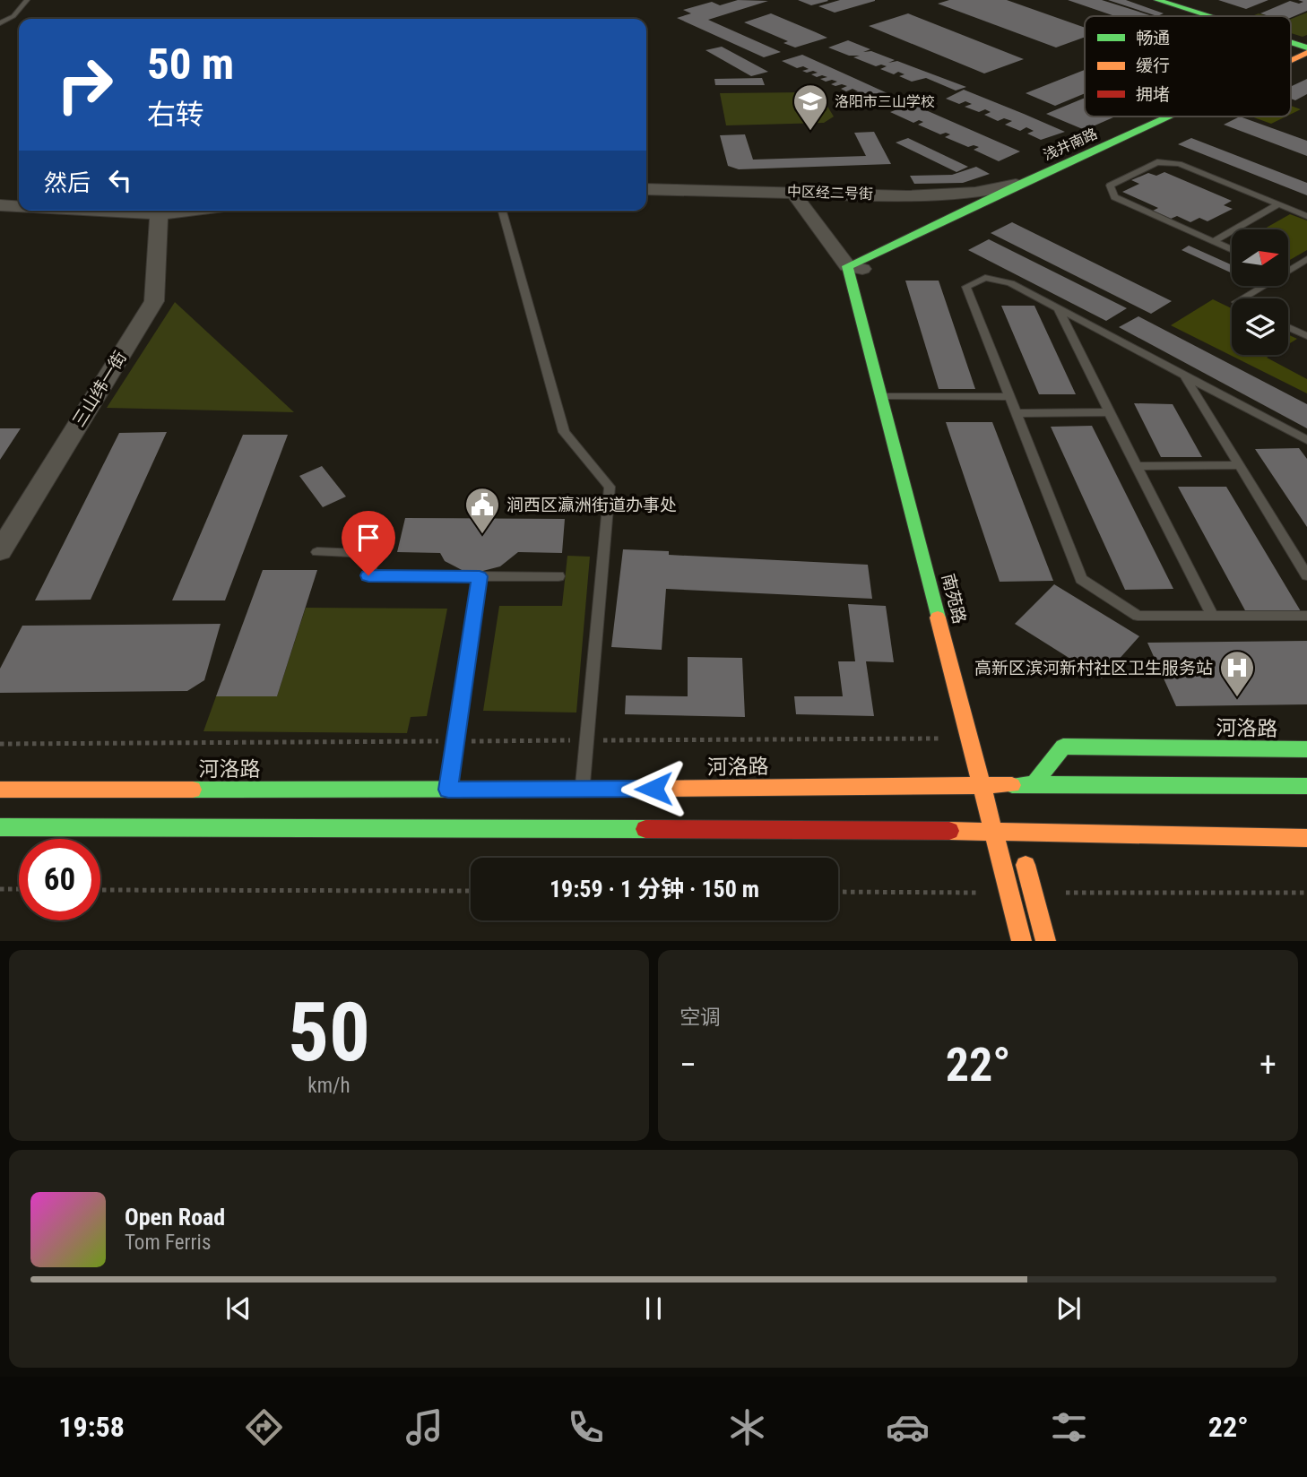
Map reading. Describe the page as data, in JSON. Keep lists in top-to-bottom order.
{
  "streets": {
    "street": [
      "浅井南路",
      "中区经二号街",
      "三山纬一街",
      "南苑路",
      "河洛路"
    ]
  },
  "crossings": [
    ["浅井南路", "中区经二号街"],
    ["浅井南路", "南苑路"],
    ["南苑路", "河洛路"]
  ],
  "places": {
    "school or university": ["洛阳市三山学校"],
    "public building": ["涧西区瀛洲街道办事处"],
    "hospital": ["高新区滨河新村社区卫生服务站"]
  },
  "legend": ["畅通", "缓行", "拥堵"],
  "north": "right",
  "page": {
    "turn": ["50 m", "右转"],
    "then": "然后",
    "limit": "60",
    "trip": "19:59 · 1 分钟 · 150 m",
    "tile": [
      ["50", "km/h"],
      "空调"
    ],
    "heat": ["−", "22°", "+"],
    "song": ["Open Road", "Tom Ferris"],
    "tabs": ["19:58", "22°"]
  }
}
